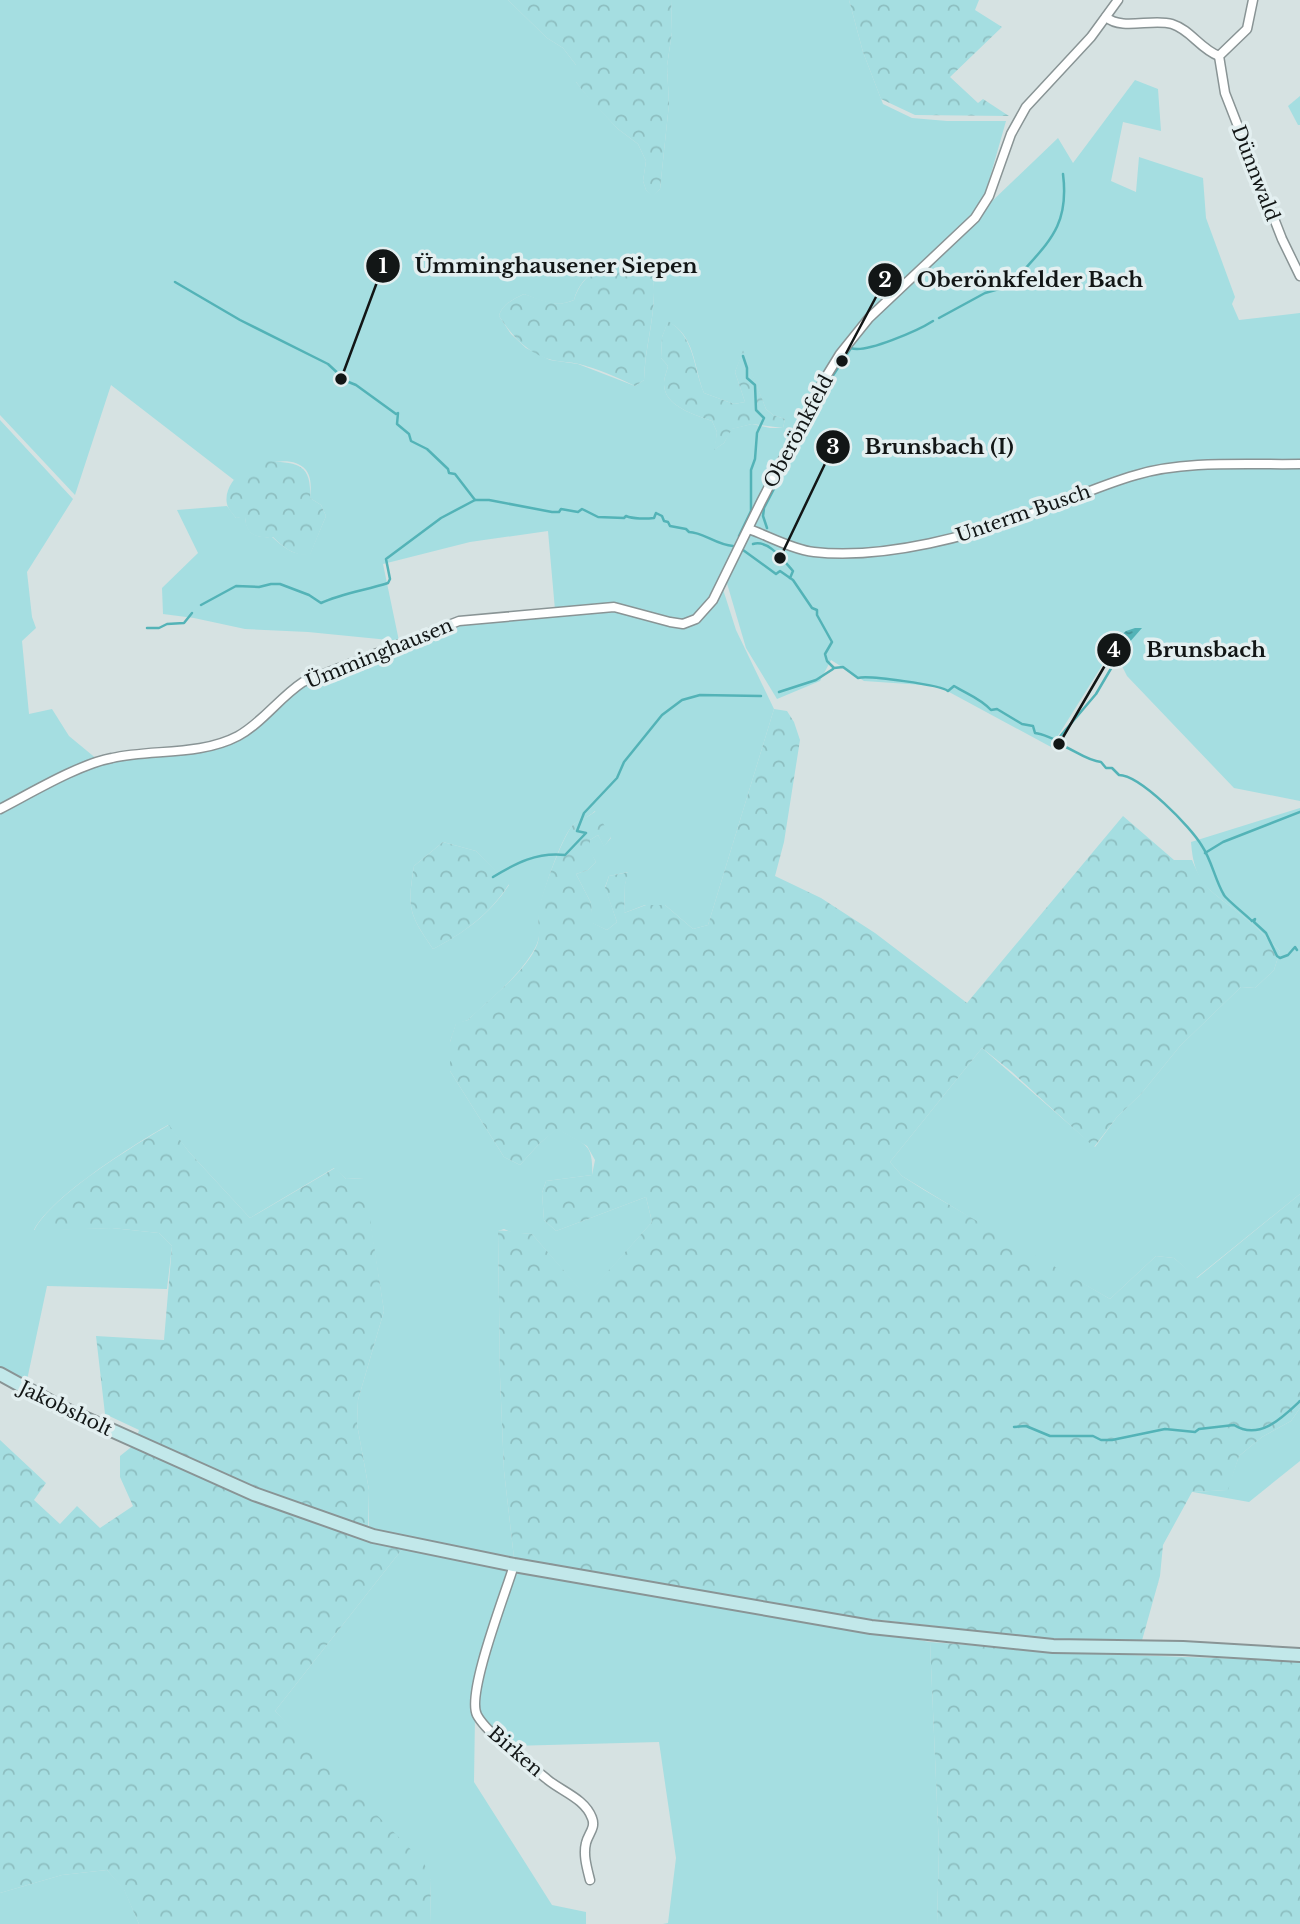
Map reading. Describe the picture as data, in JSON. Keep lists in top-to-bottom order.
{
  "streets": {
    "main road": ["Jakobsholt"],
    "street": [
      "Dünnwald",
      "Oberönkfeld",
      "Unterm Busch",
      "Ümminghausen",
      "Birken"
    ]
  },
  "crossings": [
    ["Oberönkfeld", "Unterm Busch"],
    ["Oberönkfeld", "Ümminghausen"],
    ["Jakobsholt", "Birken"]
  ],
  "places": [
    "Oberönkfelder Bach",
    "Ümminghausener Siepen",
    "Brunsbach (I)",
    "Brunsbach"
  ]
}
